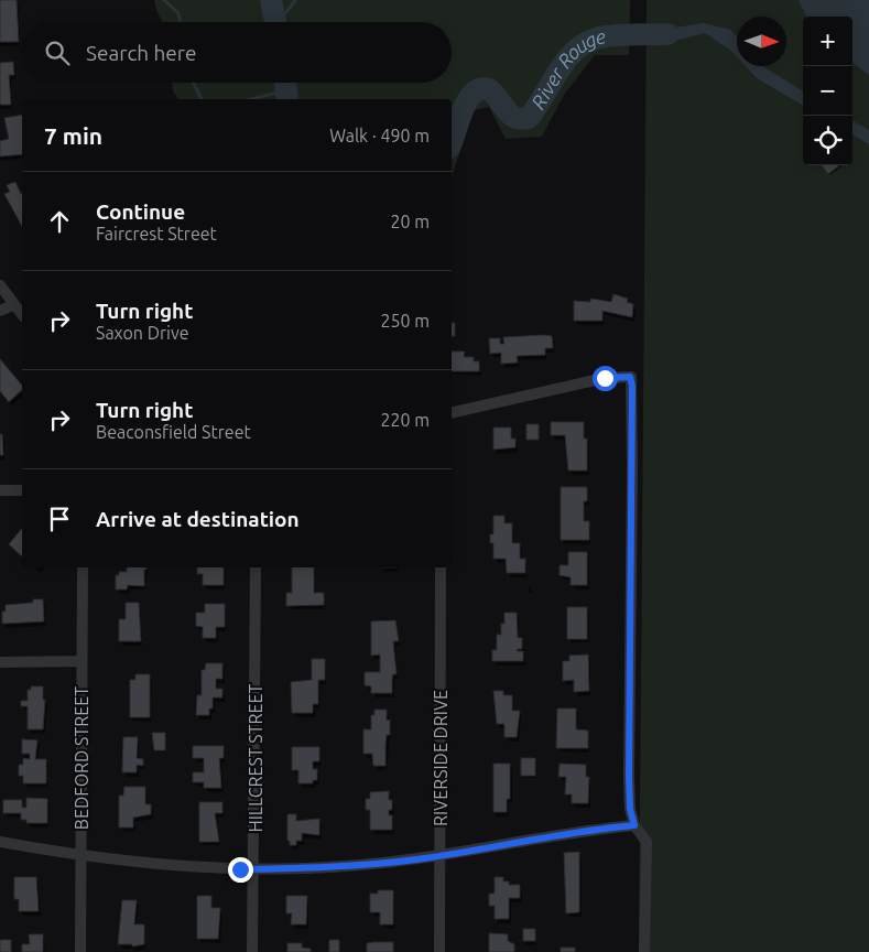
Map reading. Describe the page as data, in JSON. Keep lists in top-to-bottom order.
{
  "streets": {
    "street": ["BEDFORD STREET", "HILLCREST STREET", "RIVERSIDE DRIVE"]
  },
  "water": ["River Rouge"],
  "north": "right",
  "page": {
    "map_buttons": ["+", "−"],
    "search": "Search here",
    "heading": ["7 min", "Walk · 490 m"],
    "list": [
      ["Continue", "Faircrest Street", "20 m"],
      ["Turn right", "Saxon Drive", "250 m"],
      ["Turn right", "Beaconsfield Street", "220 m"],
      "Arrive at destination"
    ]
  }
}
